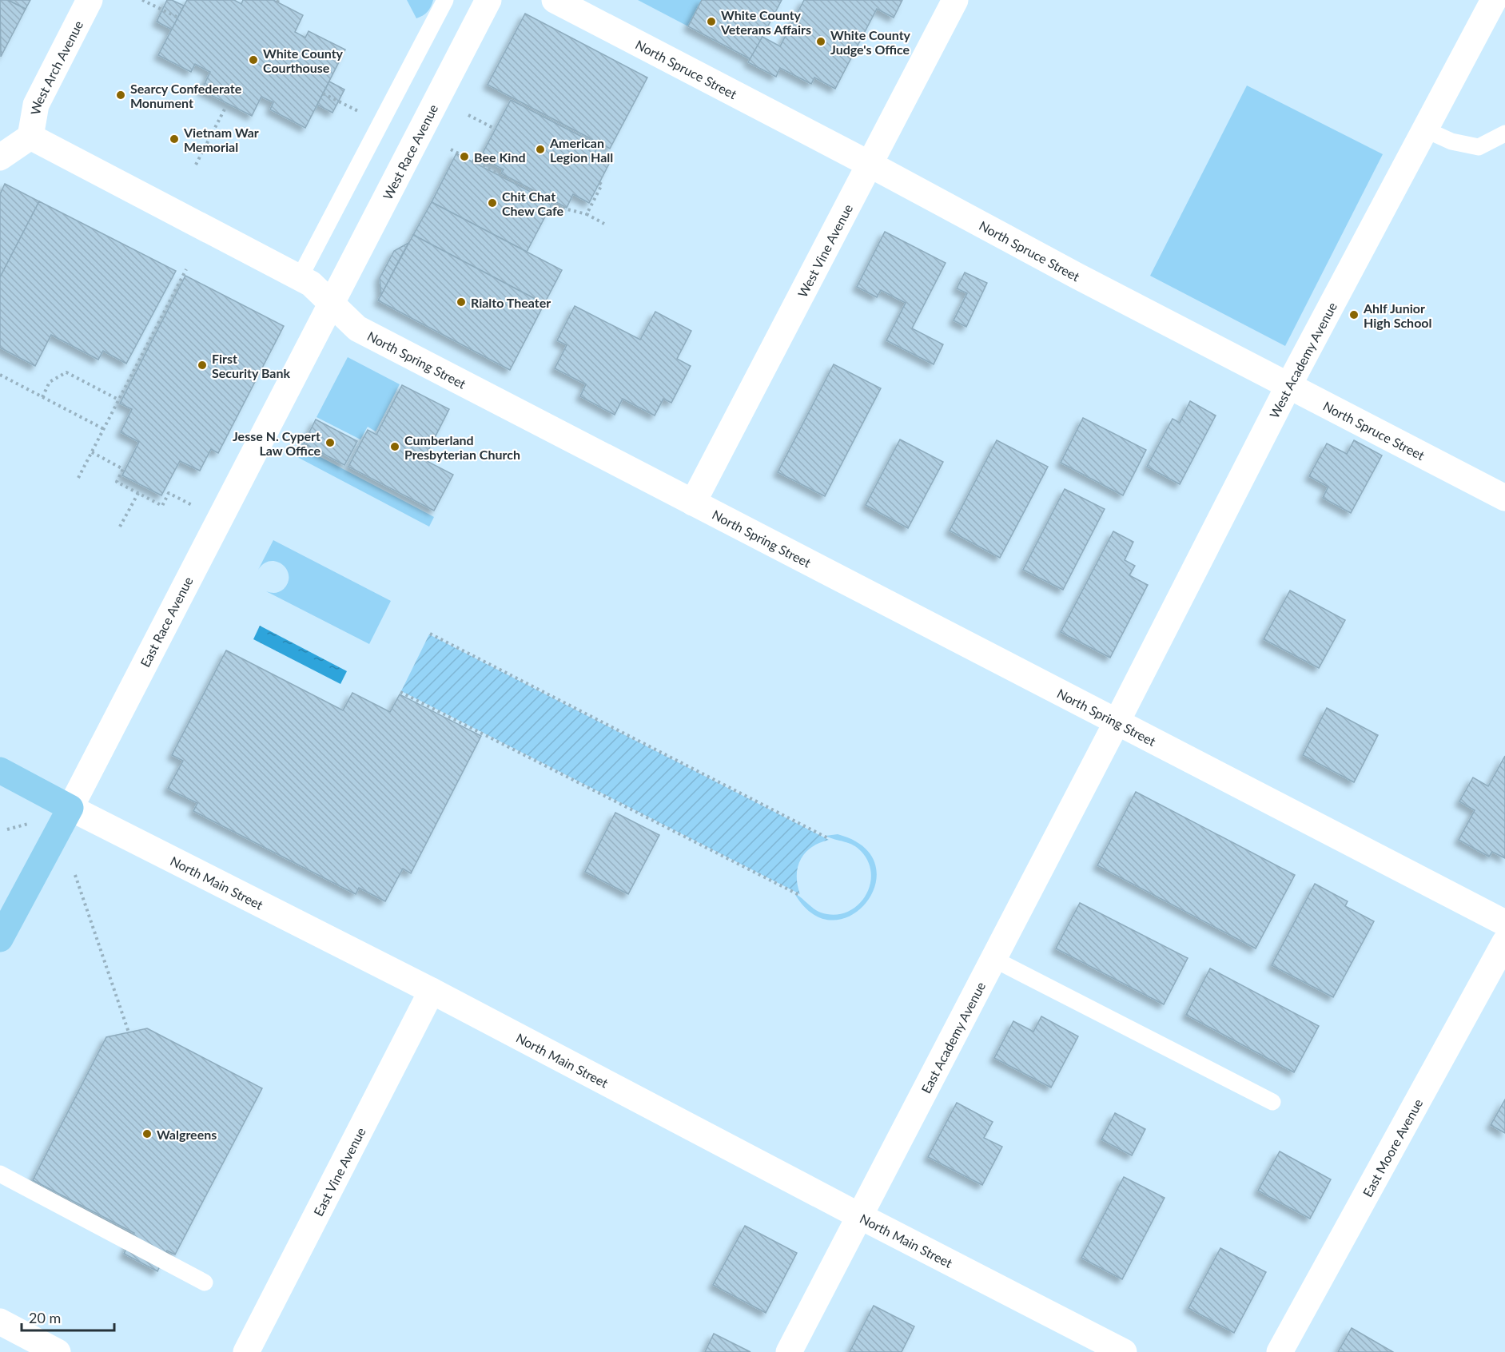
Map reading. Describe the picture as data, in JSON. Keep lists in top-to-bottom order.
{
  "streets": {
    "main road": ["East Race Avenue", "North Main Street"],
    "street": [
      "West Arch Avenue",
      "North Spruce Street",
      "West Race Avenue",
      "West Vine Avenue",
      "North Spring Street",
      "West Academy Avenue",
      "East Academy Avenue",
      "East Moore Avenue",
      "East Vine Avenue"
    ]
  },
  "crossings": [
    ["West Arch Avenue", "North Spring Street"],
    ["North Spruce Street", "West Vine Avenue"],
    ["North Spruce Street", "West Academy Avenue"],
    ["West Race Avenue", "North Spring Street"],
    ["West Race Avenue", "East Race Avenue"],
    ["West Vine Avenue", "North Spring Street"],
    ["North Spring Street", "West Academy Avenue"],
    ["North Spring Street", "East Race Avenue"],
    ["North Spring Street", "East Academy Avenue"],
    ["West Academy Avenue", "East Academy Avenue"],
    ["East Race Avenue", "North Main Street"],
    ["North Main Street", "East Academy Avenue"],
    ["North Main Street", "East Vine Avenue"]
  ],
  "places": [
    "White County Veterans Affairs",
    "White County Judge's Office",
    "White County Courthouse",
    "Searcy Confederate Monument",
    "Vietnam War Memorial",
    "American Legion Hall",
    "Bee Kind",
    "Chit Chat Chew Cafe",
    "Rialto Theater",
    "Ahlf Junior High School",
    "First Security Bank",
    "Jesse N. Cypert Law Office",
    "Cumberland Presbyterian Church",
    "Walgreens"
  ],
  "scale_bar": "20 m"
}
